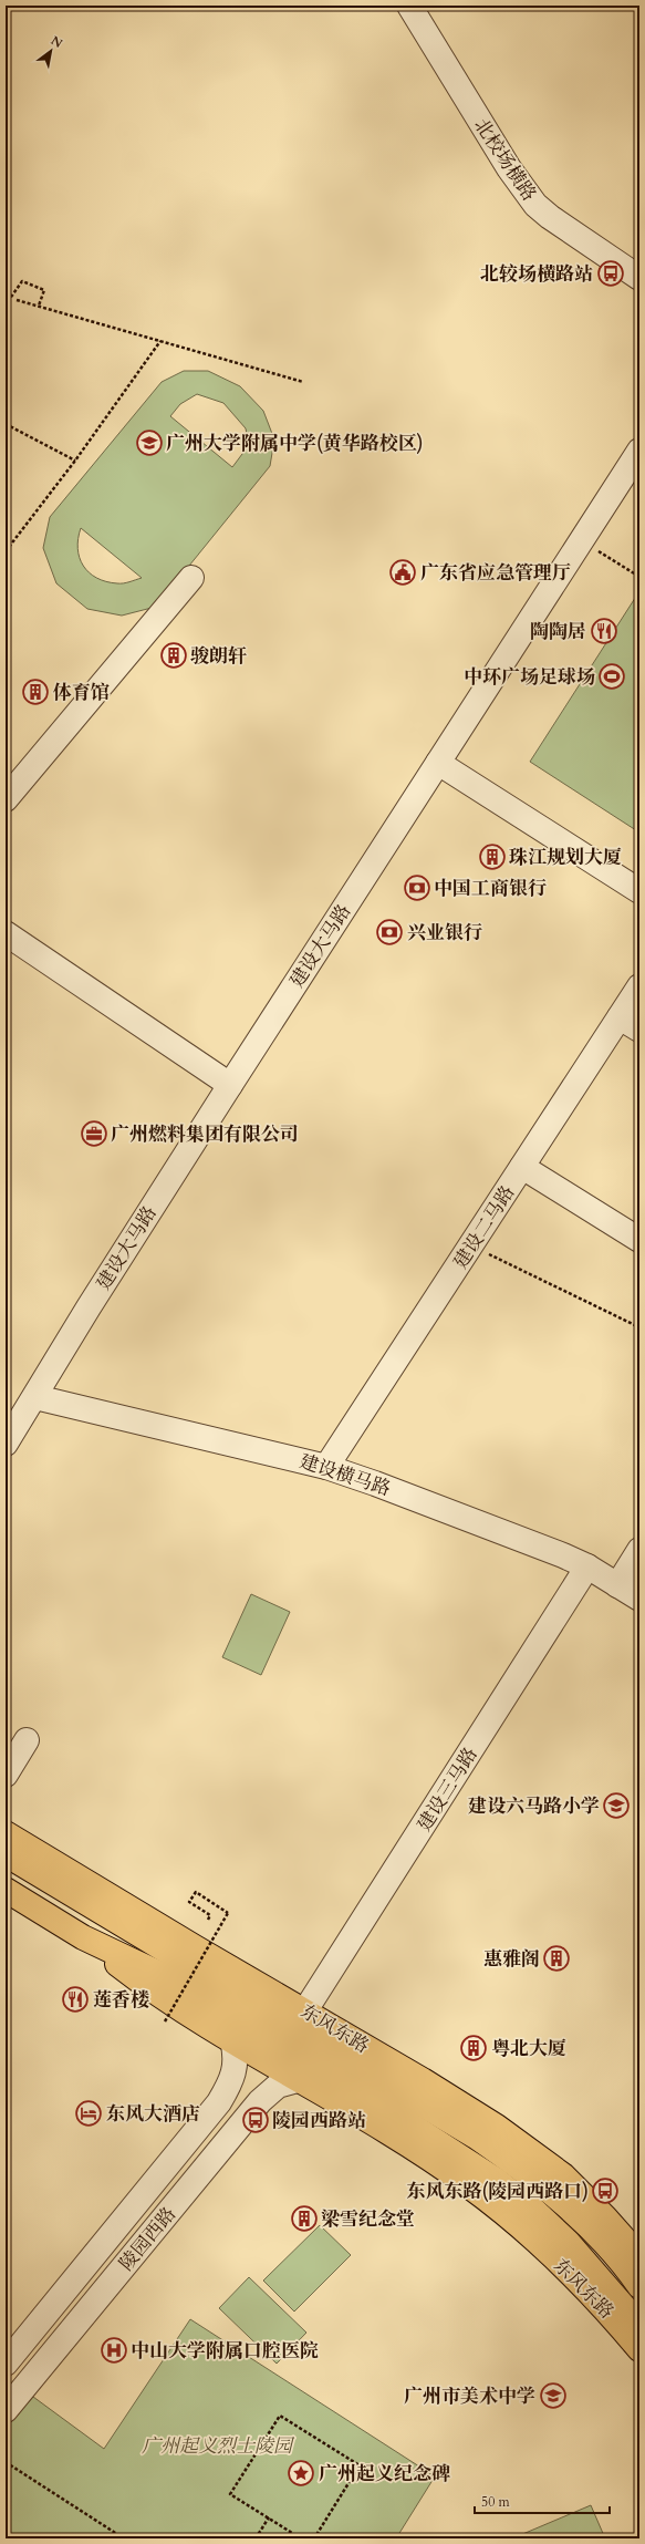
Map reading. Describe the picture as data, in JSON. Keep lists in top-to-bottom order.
{
  "streets": {
    "main road": ["东风东路"],
    "street": [
      "北校场横路",
      "建设大马路",
      "建设二马路",
      "建设横马路",
      "建设三马路",
      "陵园西路"
    ]
  },
  "crossings": [
    ["建设大马路", "建设横马路"],
    ["建设二马路", "建设横马路"],
    ["建设横马路", "建设三马路"],
    ["建设三马路", "东风东路"],
    ["东风东路", "陵园西路"]
  ],
  "parks": ["广州起义烈士陵园"],
  "places": {
    "bus stop": ["北较场横路站", "陵园西路站", "东风东路(陵园西路口)"],
    "school or university": ["广州大学附属中学(黄华路校区)", "建设六马路小学", "广州市美术中学"],
    "public building": ["广东省应急管理厅"],
    "restaurant": ["陶陶居", "莲香楼"],
    "building": [
      "骏朗轩",
      "体育馆",
      "珠江规划大厦",
      "惠雅阁",
      "粤北大厦",
      "梁雪纪念堂"
    ],
    "sports": ["中环广场足球场"],
    "bank": ["中国工商银行", "兴业银行"],
    "office": ["广州燃料集团有限公司"],
    "hotel": ["东风大酒店"],
    "hospital": ["中山大学附属口腔医院"],
    "place": ["广州起义纪念碑"]
  },
  "scale_bar": "50 m",
  "north": "top right"
}
